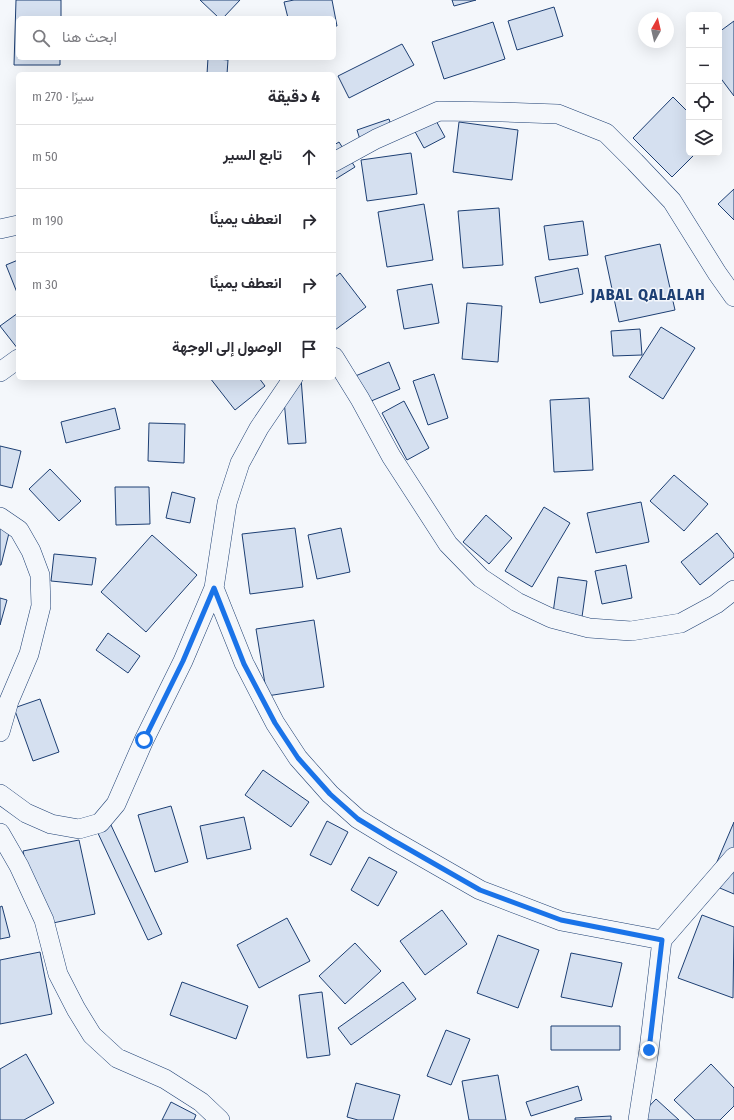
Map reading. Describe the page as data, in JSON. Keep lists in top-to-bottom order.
{
  "districts": ["JABAL QALALAH"],
  "north": "top",
  "page": {
    "map_buttons": ["+", "−"],
    "search": "ابحث هنا",
    "heading": ["4 دقيقة", "سيرًا · 270 m"],
    "list": [
      ["تابع السير", "50 m"],
      ["انعطف يمينًا", "190 m"],
      ["انعطف يمينًا", "30 m"],
      "الوصول إلى الوجهة"
    ]
  }
}
